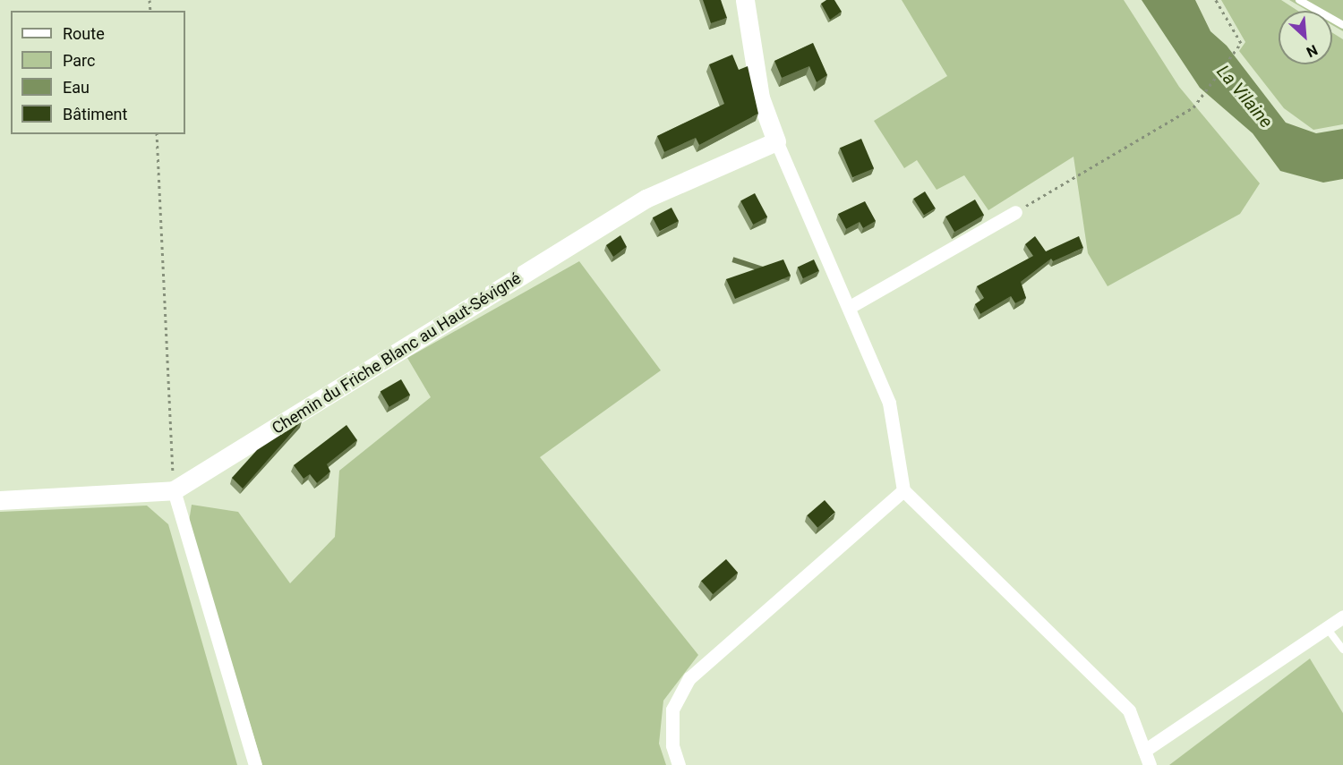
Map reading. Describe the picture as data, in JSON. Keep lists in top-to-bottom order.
{
  "streets": {
    "street": ["Chemin du Friche Blanc au Haut-Sévigné"]
  },
  "water": ["La Vilaine"],
  "legend": [
    "Route",
    "Parc",
    "Eau",
    "Bâtiment"
  ],
  "north": "bottom right"
}
